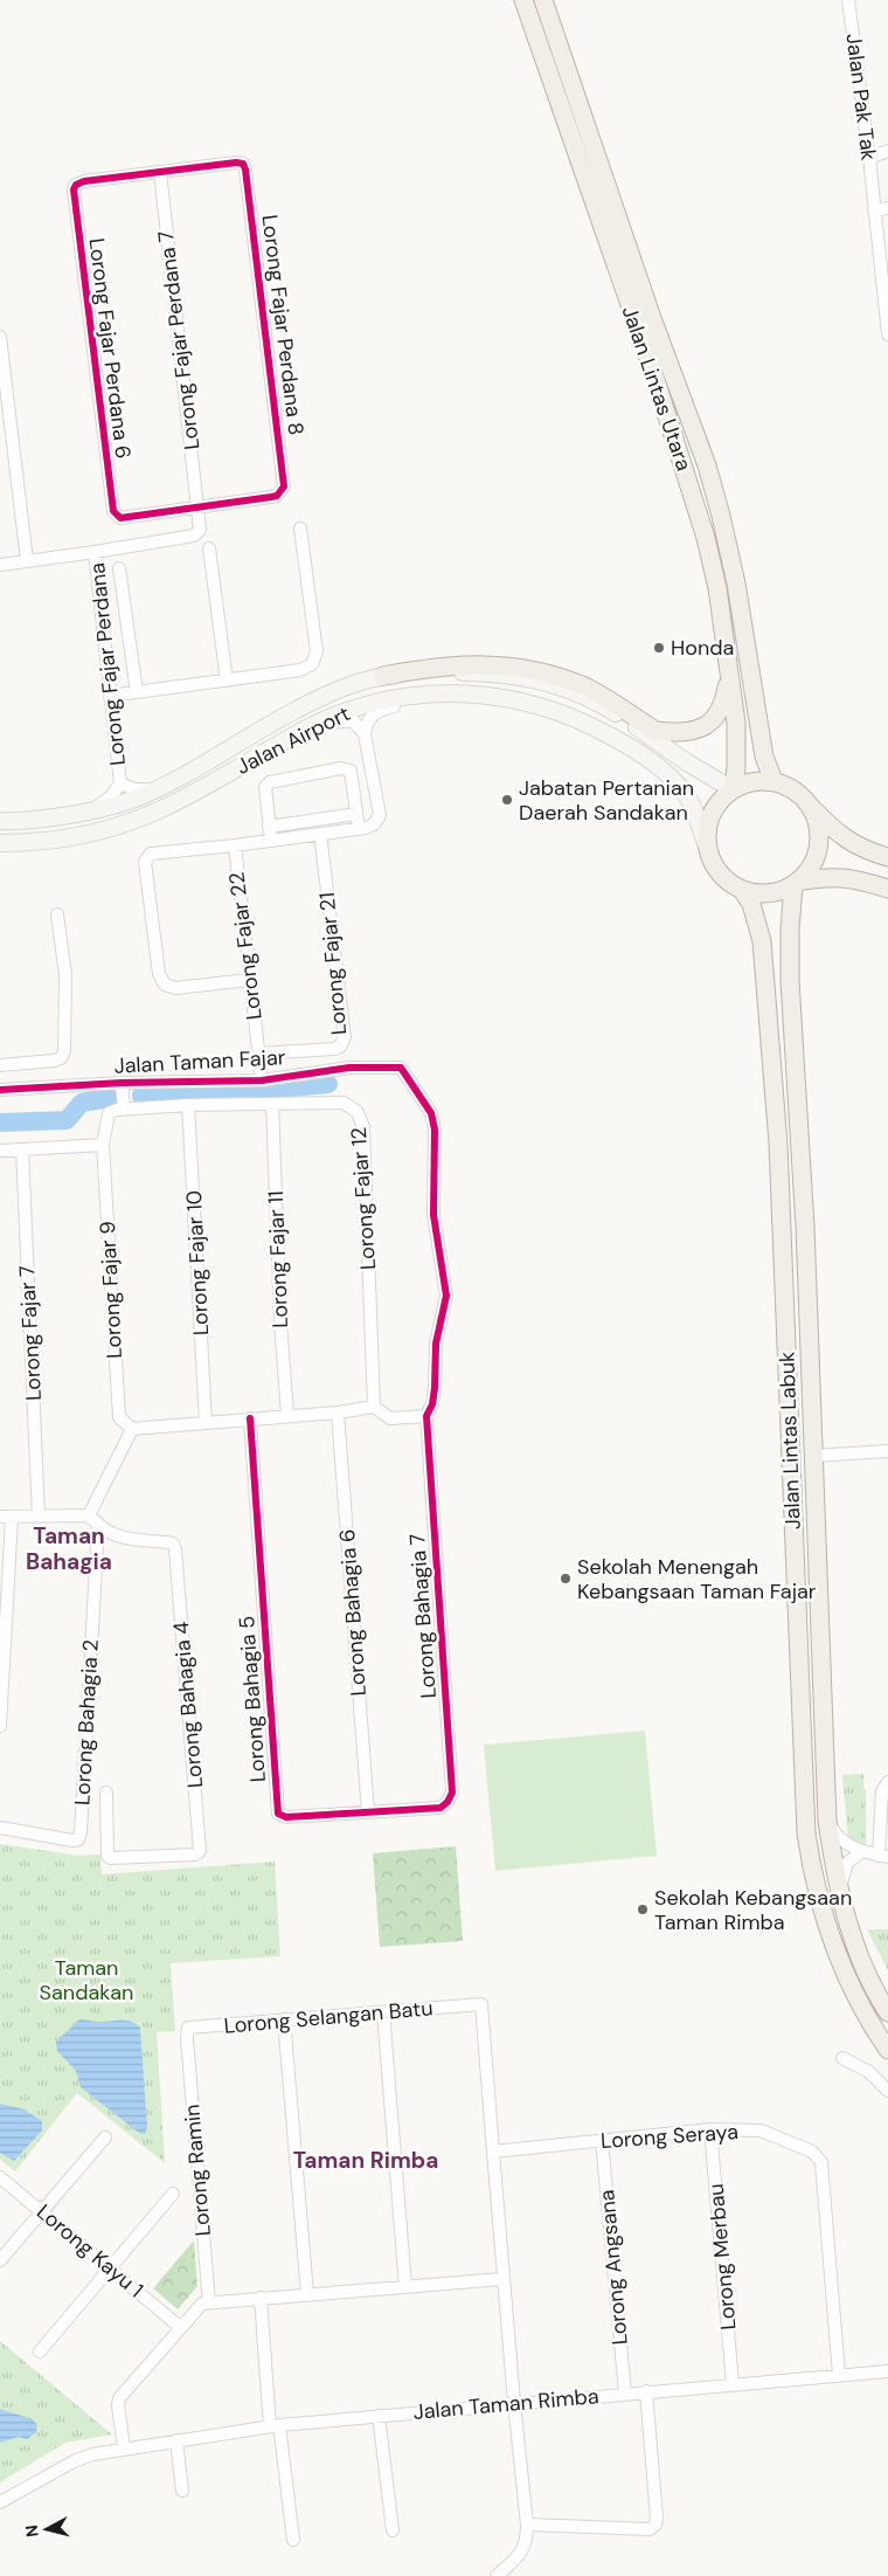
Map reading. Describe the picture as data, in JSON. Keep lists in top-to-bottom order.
{
  "streets": {
    "main road": ["Jalan Lintas Utara", "Jalan Airport", "Jalan Lintas Labuk"],
    "street": [
      "Jalan Pak Tak",
      "Lorong Fajar Perdana 8",
      "Lorong Fajar Perdana 7",
      "Lorong Fajar Perdana 6",
      "Lorong Fajar Perdana",
      "Lorong Fajar 22",
      "Lorong Fajar 21",
      "Jalan Taman Fajar",
      "Lorong Fajar 12",
      "Lorong Fajar 11",
      "Lorong Fajar 10",
      "Lorong Fajar 9",
      "Lorong Fajar 7",
      "Lorong Bahagia 6",
      "Lorong Bahagia 7",
      "Lorong Bahagia 5",
      "Lorong Bahagia 4",
      "Lorong Bahagia 2",
      "Lorong Selangan Batu",
      "Lorong Seraya",
      "Lorong Ramin",
      "Lorong Kayu 1",
      "Lorong Merbau",
      "Lorong Angsana",
      "Jalan Taman Rimba"
    ]
  },
  "crossings": [
    ["Lorong Fajar Perdana 8", "Lorong Fajar Perdana 7"],
    ["Lorong Fajar Perdana 8", "Lorong Fajar Perdana 6"],
    ["Lorong Fajar Perdana 7", "Lorong Fajar Perdana 6"],
    ["Lorong Fajar Perdana 7", "Lorong Fajar Perdana"],
    ["Jalan Lintas Utara", "Jalan Airport"],
    ["Jalan Lintas Utara", "Jalan Lintas Labuk"],
    ["Jalan Airport", "Jalan Lintas Labuk"],
    ["Lorong Fajar 22", "Lorong Fajar 21"],
    ["Lorong Fajar 22", "Jalan Taman Fajar"],
    ["Jalan Taman Fajar", "Lorong Bahagia 7"],
    ["Lorong Fajar 12", "Lorong Fajar 11"],
    ["Lorong Fajar 12", "Lorong Fajar 10"],
    ["Lorong Bahagia 6", "Lorong Bahagia 5"],
    ["Lorong Bahagia 7", "Lorong Bahagia 5"],
    ["Lorong Bahagia 4", "Lorong Bahagia 2"],
    ["Lorong Selangan Batu", "Lorong Seraya"],
    ["Lorong Selangan Batu", "Lorong Ramin"],
    ["Lorong Seraya", "Lorong Merbau"],
    ["Lorong Seraya", "Lorong Angsana"],
    ["Lorong Seraya", "Jalan Taman Rimba"],
    ["Lorong Merbau", "Jalan Taman Rimba"],
    ["Lorong Angsana", "Jalan Taman Rimba"]
  ],
  "districts": ["Taman Bahagia", "Taman Rimba"],
  "parks": ["Taman Sandakan"],
  "places": [
    "Honda",
    "Jabatan Pertanian Daerah Sandakan",
    "Sekolah Menengah Kebangsaan Taman Fajar",
    "Sekolah Kebangsaan Taman Rimba"
  ],
  "north": "left"
}
